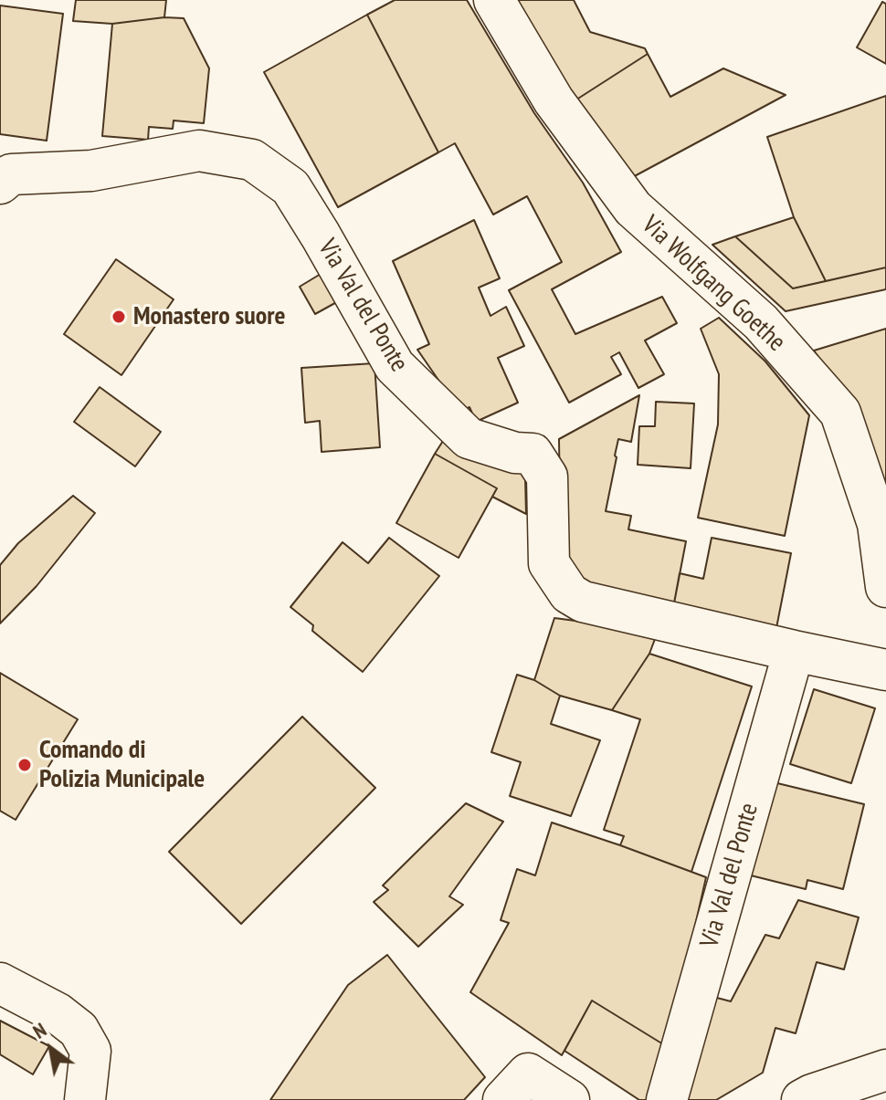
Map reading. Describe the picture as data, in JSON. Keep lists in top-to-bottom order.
{
  "streets": {
    "street": ["Via Wolfgang Goethe", "Via Val del Ponte"]
  },
  "places": ["Monastero suore", "Comando di Polizia Municipale"],
  "north": "top left"
}
